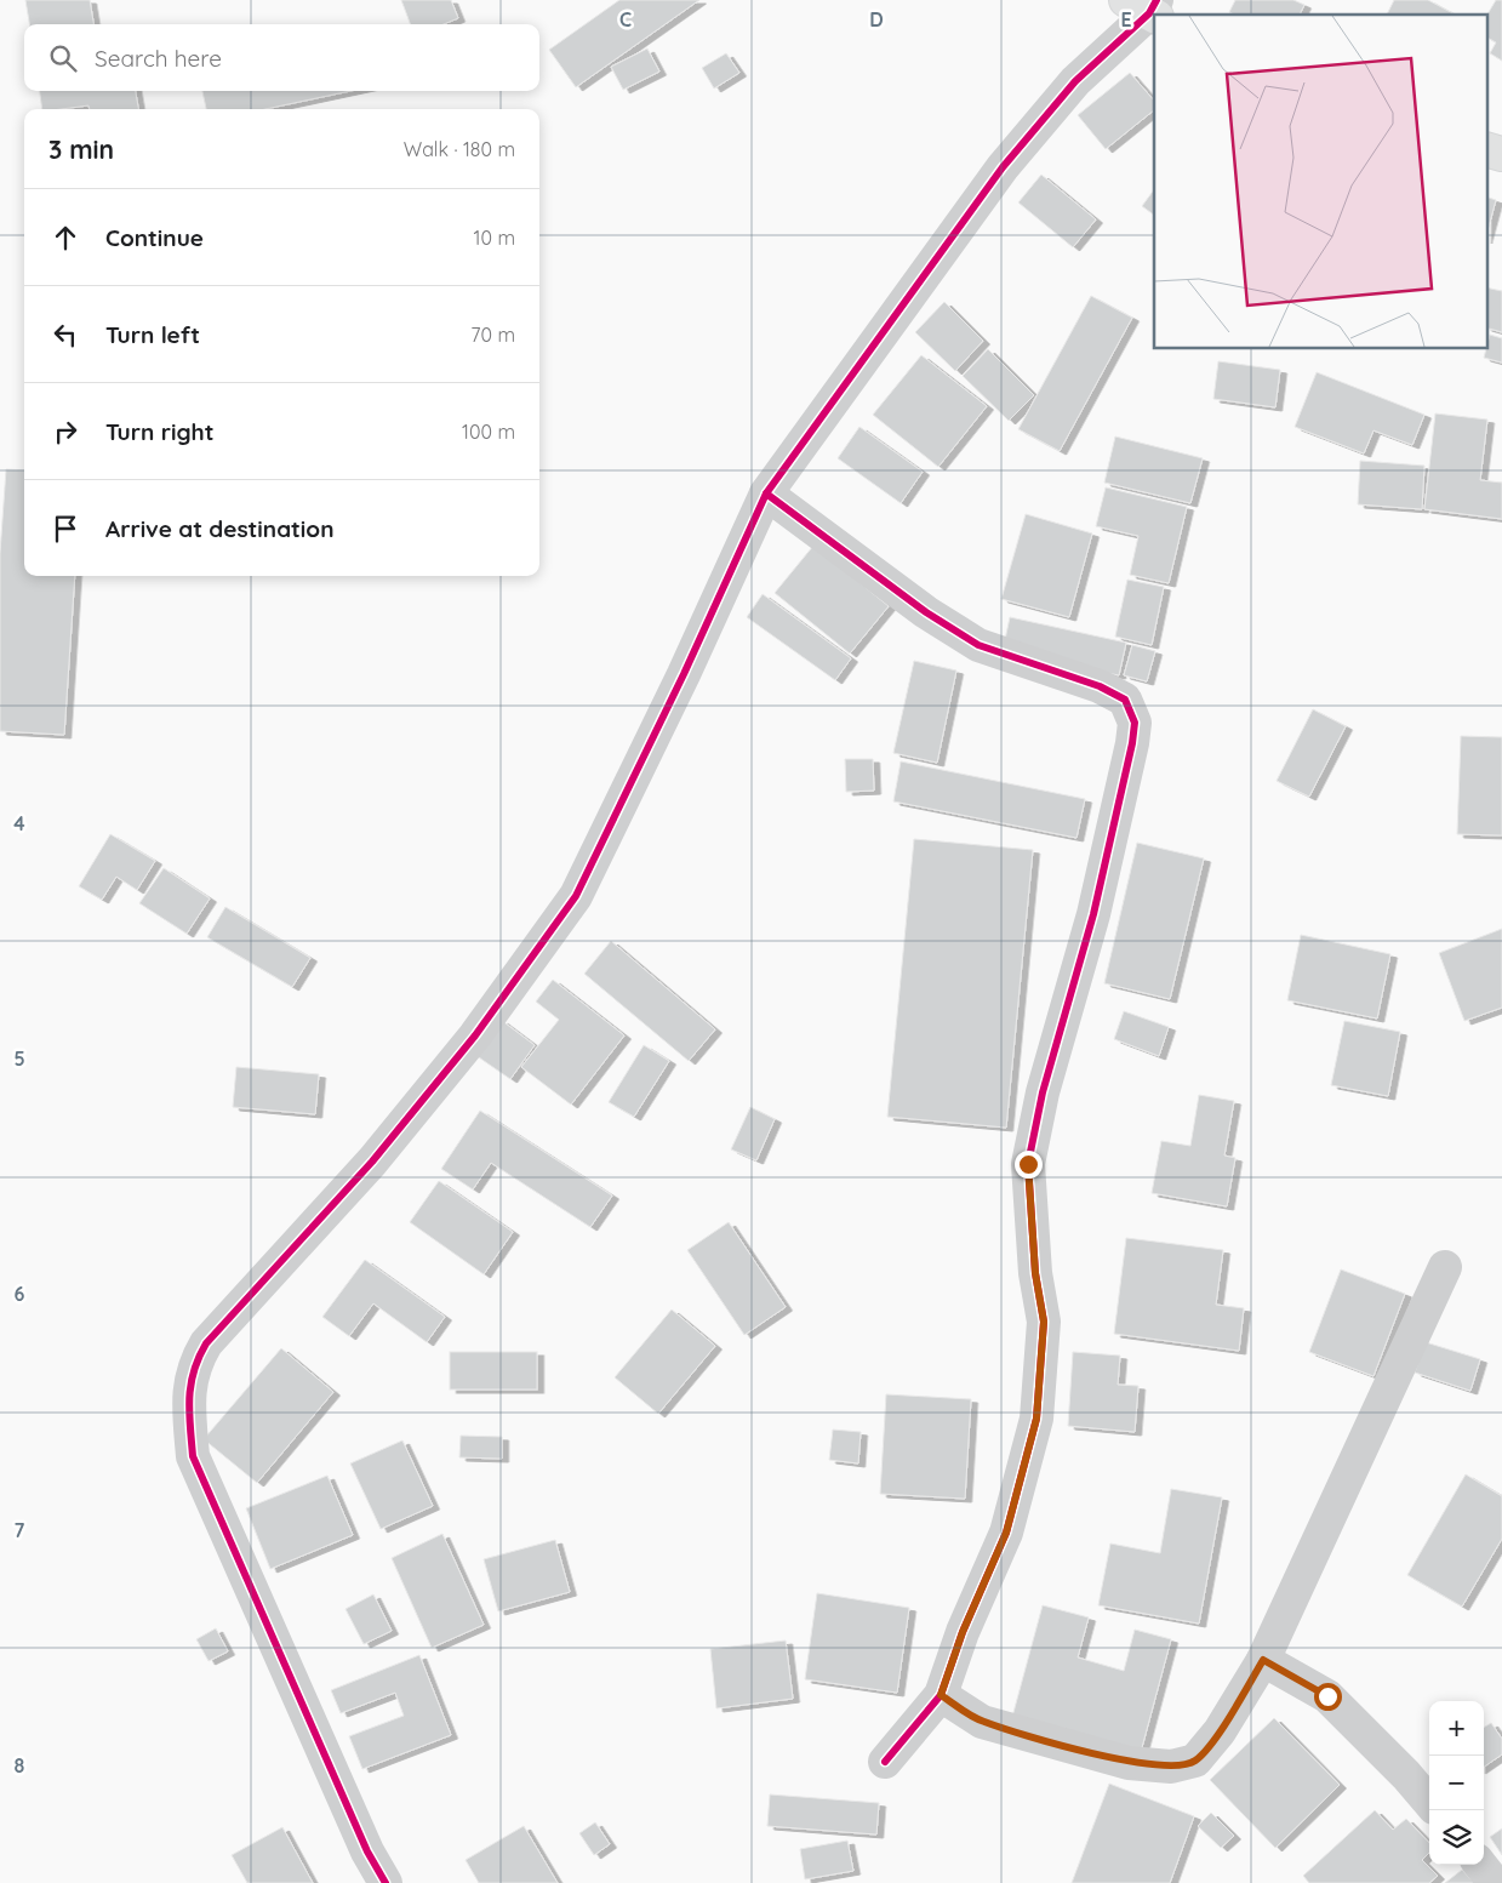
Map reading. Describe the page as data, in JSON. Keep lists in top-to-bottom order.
{
  "page": {
    "search": "Search here",
    "heading": ["3 min", "Walk · 180 m"],
    "list": [
      ["Continue", "10 m"],
      ["Turn left", "70 m"],
      ["Turn right", "100 m"],
      "Arrive at destination"
    ],
    "map_buttons": ["+", "−"]
  },
  "grid": {
    "columns": ["C", "D", "E"],
    "rows": [
      "4",
      "5",
      "6",
      "7",
      "8"
    ]
  }
}
